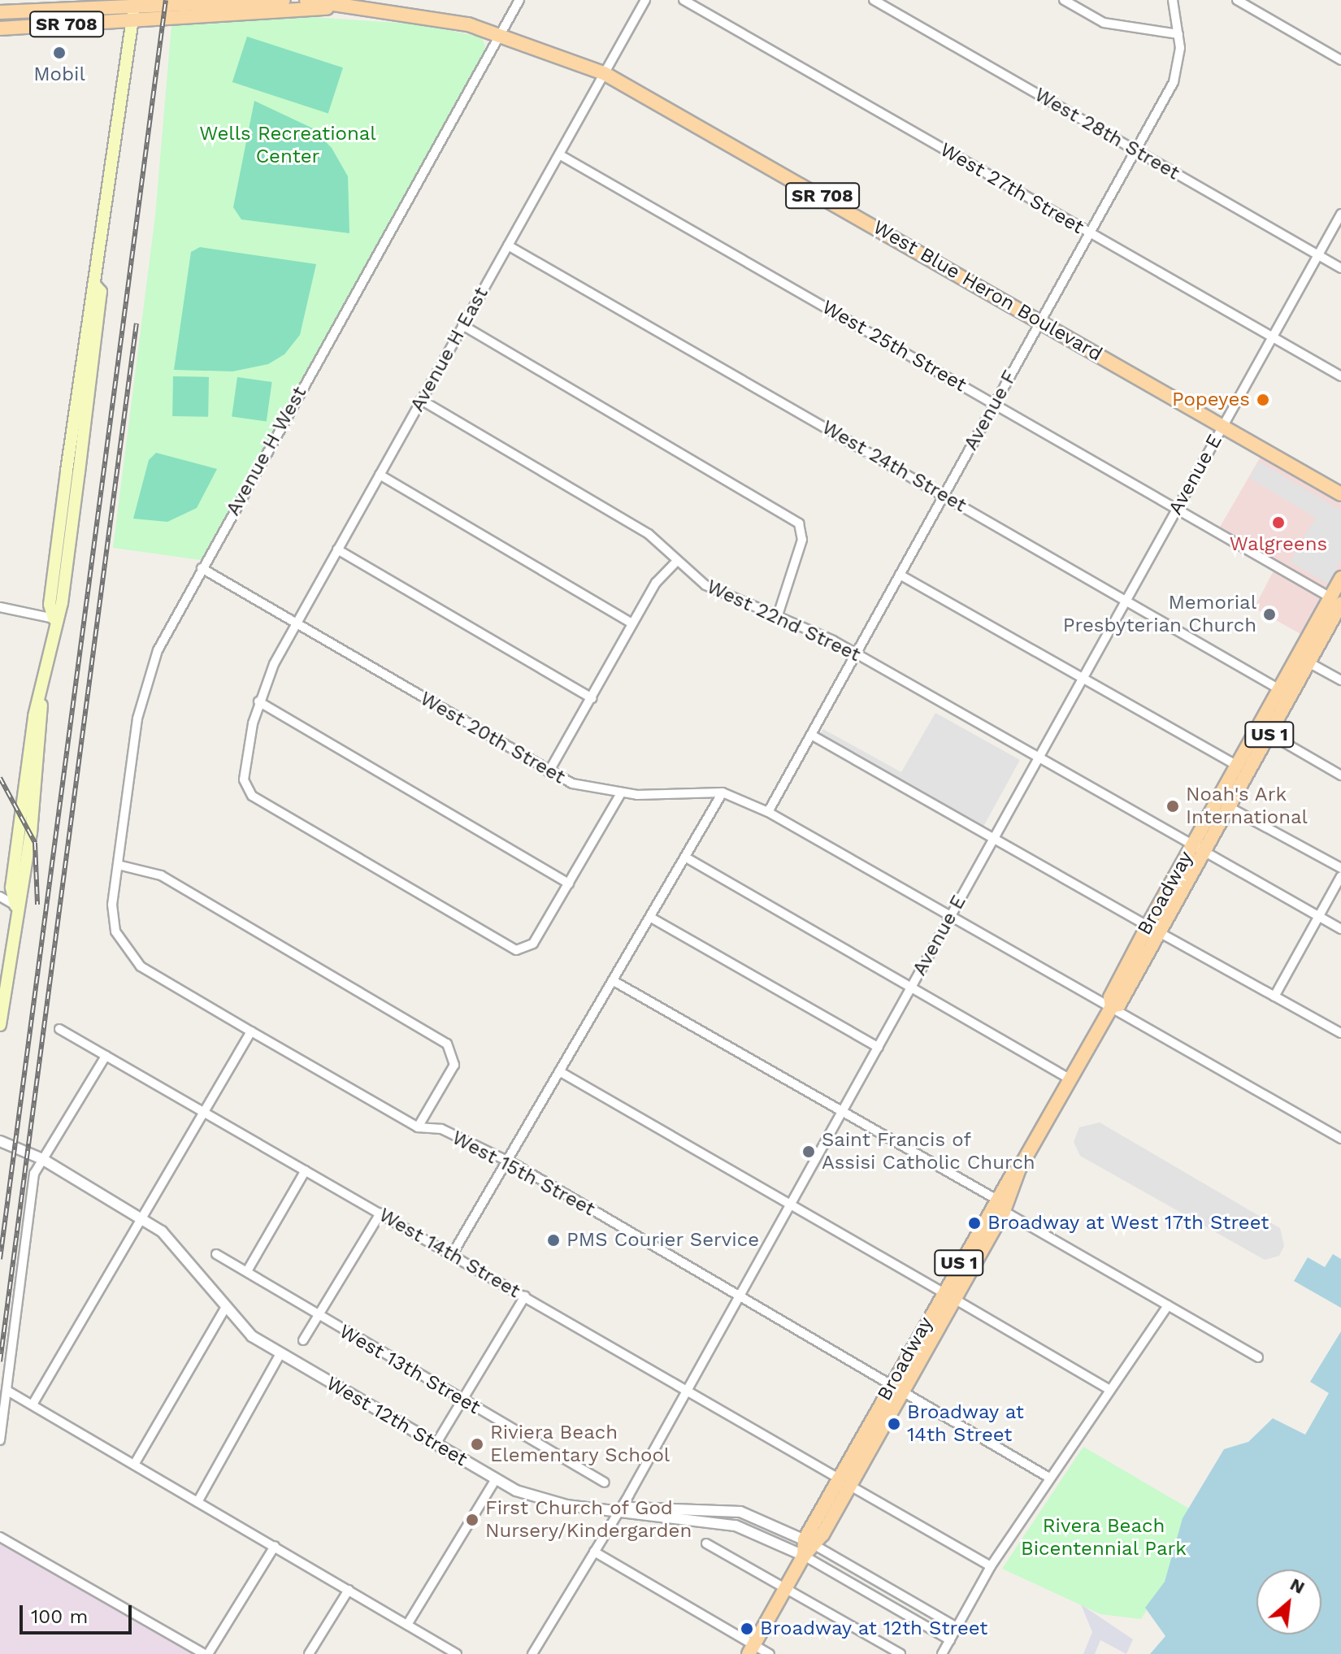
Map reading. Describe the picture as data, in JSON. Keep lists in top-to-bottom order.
{
  "streets": {
    "main road": [
      "SR 708",
      "West Blue Heron Boulevard",
      "US 1",
      "Broadway"
    ],
    "street": [
      "West 28th Street",
      "West 27th Street",
      "West 25th Street",
      "Avenue H East",
      "Avenue F",
      "Avenue H West",
      "West 24th Street",
      "Avenue E",
      "West 22nd Street",
      "West 20th Street",
      "West 15th Street",
      "West 14th Street",
      "West 13th Street",
      "West 12th Street"
    ]
  },
  "crossings": [
    ["West 28th Street", "Avenue F"],
    ["West 28th Street", "Avenue E"],
    ["West 27th Street", "Avenue F"],
    ["West 27th Street", "Avenue E"],
    ["West Blue Heron Boulevard", "Avenue H East"],
    ["West Blue Heron Boulevard", "Avenue F"],
    ["West Blue Heron Boulevard", "Avenue H West"],
    ["West Blue Heron Boulevard", "Avenue E"],
    ["West 25th Street", "Avenue H East"],
    ["West 25th Street", "Avenue F"],
    ["West 25th Street", "Avenue E"],
    ["West 25th Street", "Broadway"],
    ["Avenue H East", "West 24th Street"],
    ["Avenue H East", "West 22nd Street"],
    ["Avenue H East", "West 20th Street"],
    ["Avenue F", "West 24th Street"],
    ["Avenue F", "West 22nd Street"],
    ["Avenue F", "West 20th Street"],
    ["Avenue H West", "West 20th Street"],
    ["Avenue H West", "West 15th Street"],
    ["West 24th Street", "Avenue E"],
    ["West 24th Street", "Broadway"],
    ["Avenue E", "West 22nd Street"],
    ["Avenue E", "West 20th Street"],
    ["Avenue E", "West 15th Street"],
    ["Avenue E", "West 14th Street"],
    ["Avenue E", "West 12th Street"],
    ["West 22nd Street", "Broadway"],
    ["West 20th Street", "Broadway"],
    ["Broadway", "West 15th Street"],
    ["Broadway", "West 14th Street"],
    ["Broadway", "West 12th Street"]
  ],
  "parks": ["Wells Recreational Center", "Rivera Beach Bicentennial Park"],
  "places": [
    "Mobil",
    "Popeyes",
    "Walgreens",
    "Memorial Presbyterian Church",
    "Noah's Ark International",
    "Saint Francis of Assisi Catholic Church",
    "Broadway at West 17th Street",
    "PMS Courier Service",
    "Broadway at 14th Street",
    "Riviera Beach Elementary School",
    "First Church of God Nursery/Kindergarden",
    "Broadway at 12th Street"
  ],
  "scale_bar": "100 m",
  "north": "top right"
}
